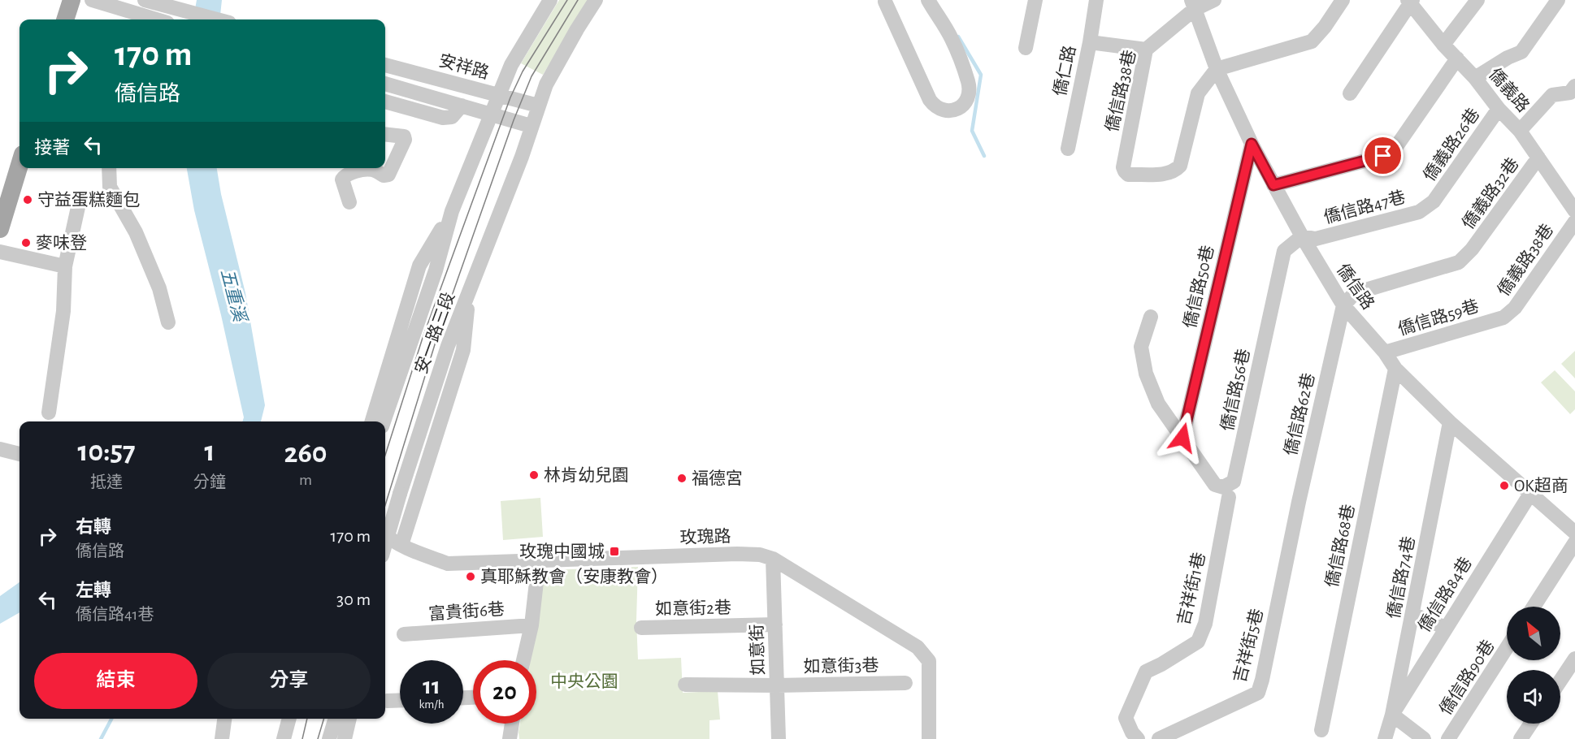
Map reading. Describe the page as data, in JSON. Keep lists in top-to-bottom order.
{
  "streets": {
    "street": [
      "安祥路",
      "僑仁路",
      "僑義路",
      "僑信路38巷",
      "僑義路26巷",
      "僑義路32巷",
      "僑信路47巷",
      "僑義路38巷",
      "僑信路50巷",
      "僑信路",
      "僑信路59巷",
      "安一路三段",
      "僑信路56巷",
      "僑信路62巷",
      "玫瑰路",
      "僑信路68巷",
      "僑信路74巷",
      "吉祥街1巷",
      "僑信路84巷",
      "如意街2巷",
      "富貴街6巷",
      "吉祥街5巷",
      "如意街",
      "如意街3巷",
      "僑信路90巷"
    ]
  },
  "crossings": [
    ["安祥路", "安一路三段"],
    ["僑義路", "僑義路26巷"],
    ["僑義路", "僑義路32巷"],
    ["僑信路38巷", "僑信路"],
    ["僑義路26巷", "僑信路47巷"],
    ["僑義路32巷", "僑信路"],
    ["僑義路32巷", "僑信路62巷"],
    ["僑信路47巷", "僑信路"],
    ["僑信路47巷", "僑信路56巷"],
    ["僑義路38巷", "僑信路59巷"],
    ["僑信路50巷", "僑信路"],
    ["僑信路50巷", "僑信路56巷"],
    ["僑信路", "僑信路59巷"],
    ["僑信路", "僑信路56巷"],
    ["僑信路", "僑信路62巷"],
    ["僑信路", "僑信路68巷"],
    ["僑信路", "僑信路74巷"],
    ["僑信路", "僑信路84巷"],
    ["僑信路62巷", "吉祥街5巷"],
    ["玫瑰路", "如意街"],
    ["僑信路74巷", "僑信路84巷"],
    ["如意街2巷", "如意街"],
    ["如意街", "如意街3巷"]
  ],
  "water": ["五重溪"],
  "parks": ["中央公園"],
  "places": {
    "other": [
      "守益蛋糕麵包",
      "麥味登",
      "林肯幼兒園",
      "福德宮",
      "OK超商",
      "真耶穌教會（安康教會）"
    ],
    "transit": ["玫瑰中國城"]
  },
  "north": "top left",
  "page": {
    "turn": ["170 m", "僑信路"],
    "then": "接著",
    "eta": [
      "10:57",
      "抵達",
      "1",
      "分鐘",
      "260",
      "m"
    ],
    "list": [
      {
        "name": "右轉",
        "note": "僑信路",
        "value": "170 m"
      },
      {
        "name": "左轉",
        "note": "僑信路41巷",
        "value": "30 m"
      }
    ],
    "buttons": ["結束", "分享"],
    "speed": "11 km/h",
    "limit": "20"
  }
}
